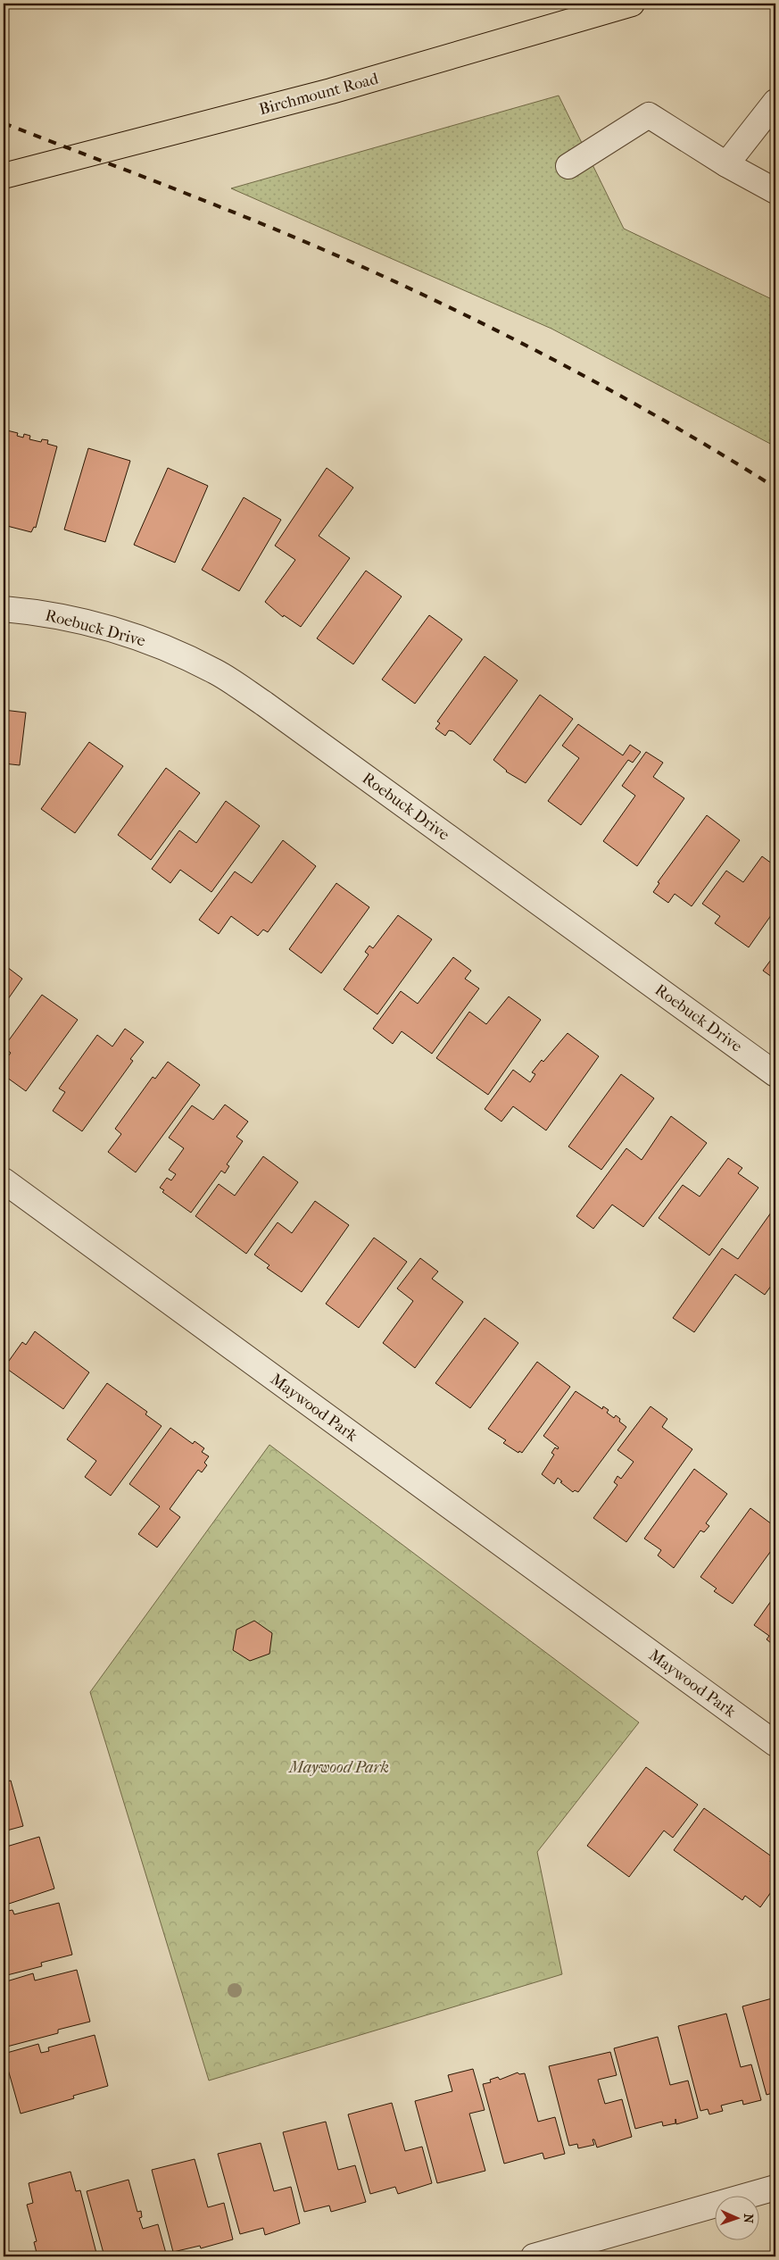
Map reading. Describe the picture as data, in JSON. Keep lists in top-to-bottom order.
{
  "streets": {
    "main road": ["Birchmount Road"],
    "street": ["Roebuck Drive", "Maywood Park"]
  },
  "parks": ["Maywood Park"],
  "north": "right"
}
